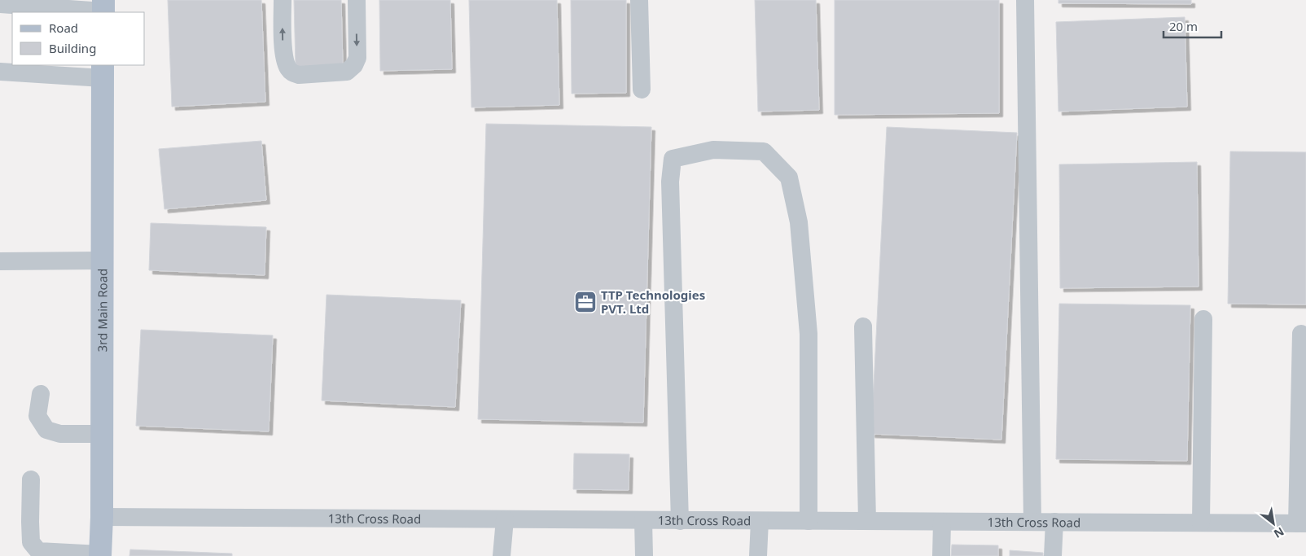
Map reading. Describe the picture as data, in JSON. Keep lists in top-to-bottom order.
{
  "streets": {
    "main road": ["3rd Main Road"],
    "street": ["13th Cross Road"]
  },
  "crossings": [
    ["3rd Main Road", "13th Cross Road"]
  ],
  "places": {
    "office": ["TTP Technologies PVT. Ltd"]
  },
  "legend": ["Road", "Building"],
  "scale_bar": "20 m",
  "north": "bottom right"
}
